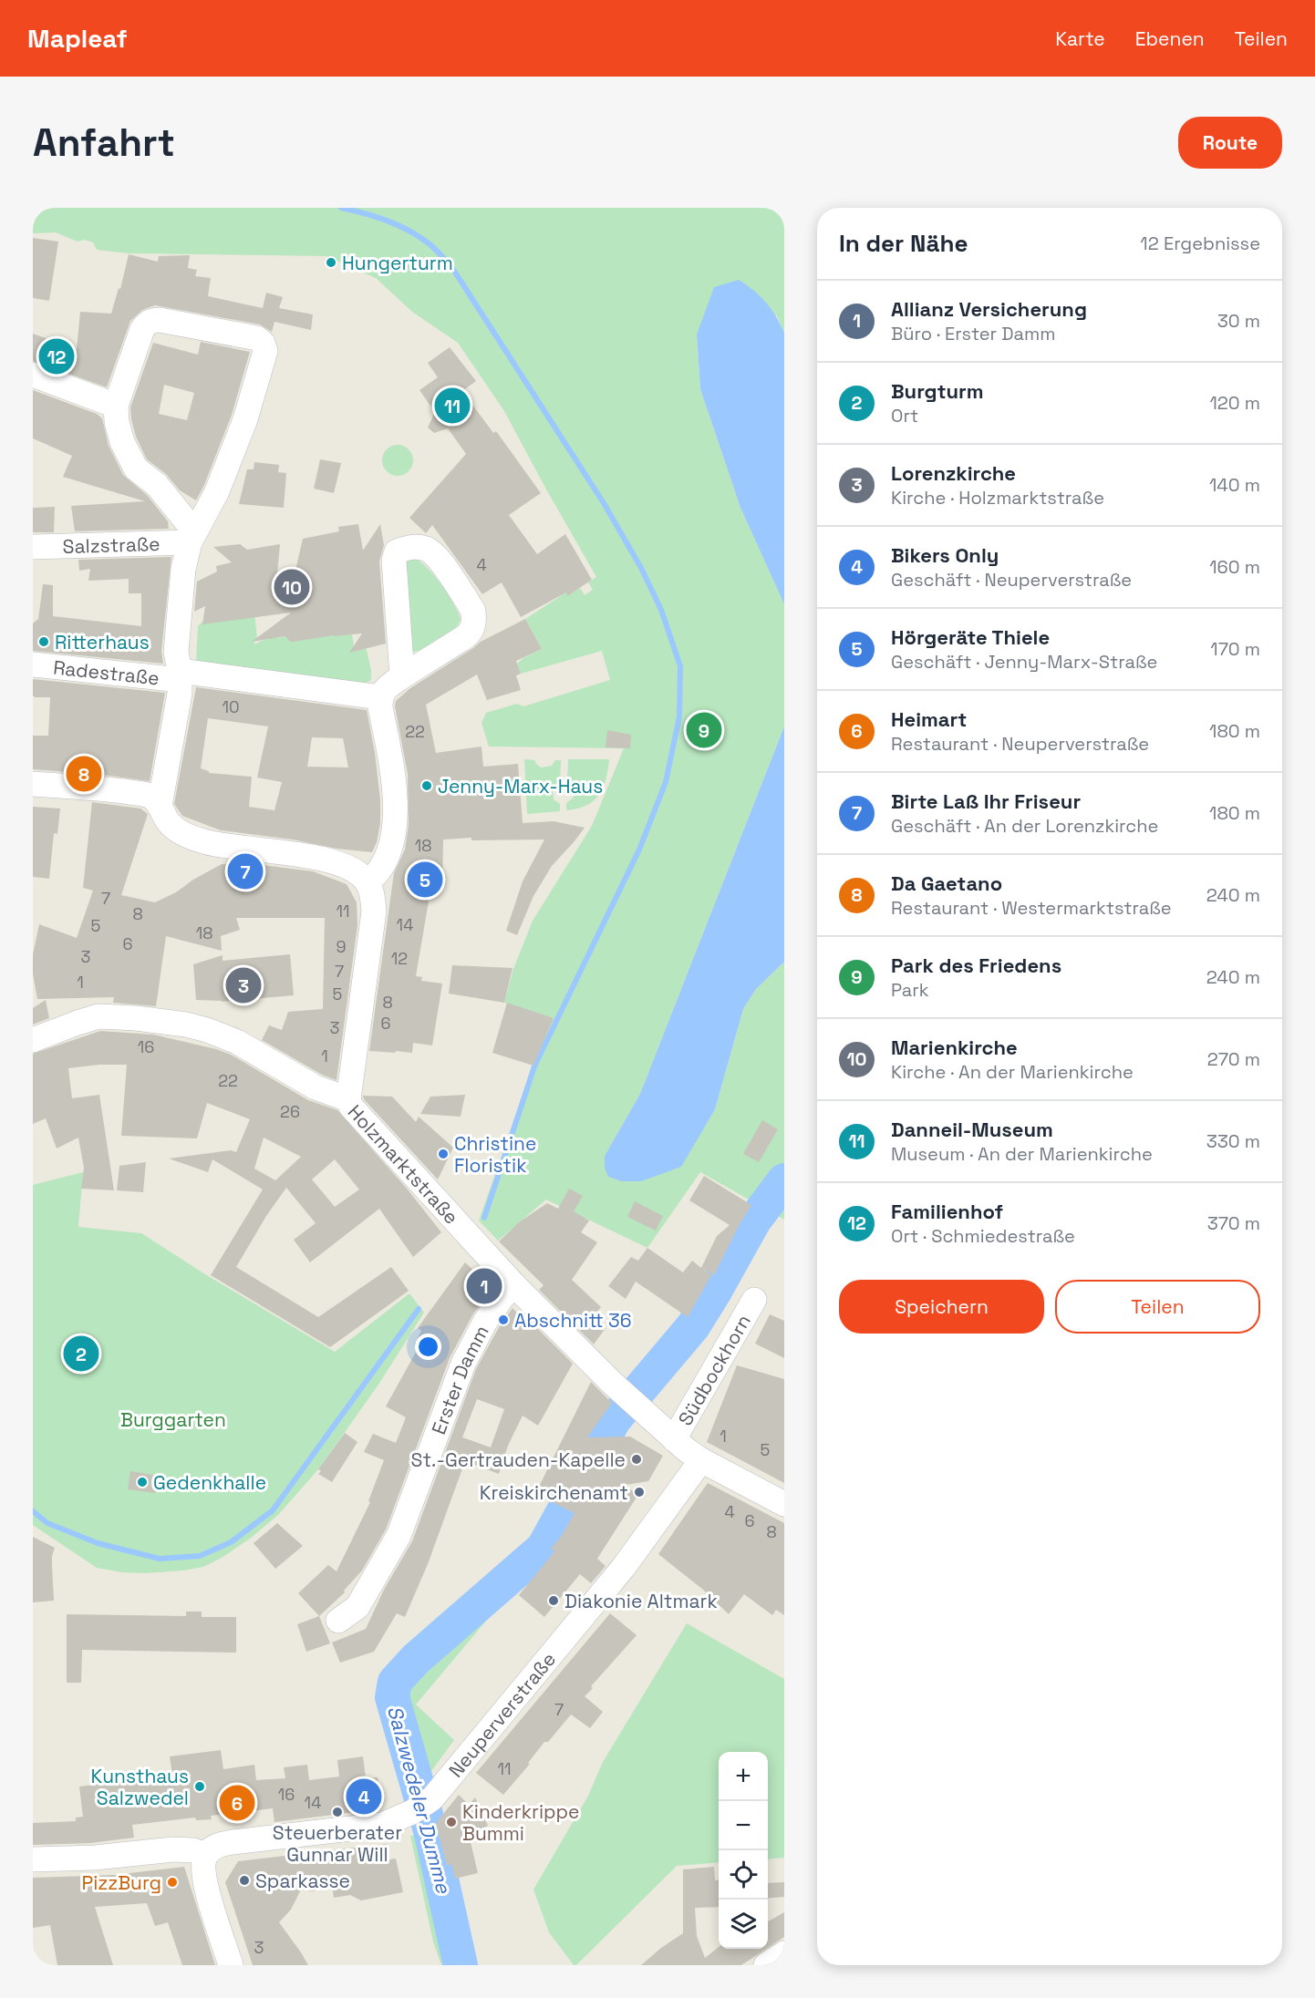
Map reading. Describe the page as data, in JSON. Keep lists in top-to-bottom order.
{
  "streets": {
    "street": [
      "Salzstraße",
      "Radestraße",
      "Holzmarktstraße",
      "Südbockhorn",
      "Erster Damm",
      "Neuperverstraße"
    ]
  },
  "crossings": [
    ["Holzmarktstraße", "Südbockhorn"],
    ["Holzmarktstraße", "Erster Damm"],
    ["Holzmarktstraße", "Neuperverstraße"]
  ],
  "water": ["Salzwedeler Dumme"],
  "parks": ["Burggarten"],
  "places": [
    "Hungerturm",
    "Ritterhaus",
    "Jenny-Marx-Haus",
    "Christine Floristik",
    "Abschnitt 36",
    "St.-Gertrauden-Kapelle",
    "Gedenkhalle",
    "Kreiskirchenamt",
    "Diakonie Altmark",
    "Kunsthaus Salzwedel",
    "Steuerberater Gunnar Will",
    "Kinderkrippe Bummi",
    "Sparkasse",
    "PizzBurg"
  ],
  "house_numbers": [
    "4",
    "10",
    "22",
    "18",
    "7",
    "11",
    "8",
    "14",
    "5",
    "18",
    "6",
    "9",
    "3",
    "12",
    "7",
    "1",
    "5",
    "8",
    "6",
    "3",
    "16",
    "1",
    "22",
    "26",
    "1",
    "5",
    "4",
    "6",
    "8",
    "7",
    "11",
    "16",
    "14",
    "3"
  ],
  "page": {
    "header": "Mapleaf",
    "nav": ["Karte", "Ebenen", "Teilen"],
    "buttons": [
      "Route",
      ["Speichern", "Teilen"]
    ],
    "title": "Anfahrt",
    "heading": ["In der Nähe", "12 Ergebnisse"],
    "list": [
      {
        "mark": "1",
        "name": "Allianz Versicherung",
        "note": "Büro · Erster Damm",
        "value": "30 m"
      },
      {
        "mark": "2",
        "name": "Burgturm",
        "note": "Ort",
        "value": "120 m"
      },
      {
        "mark": "3",
        "name": "Lorenzkirche",
        "note": "Kirche · Holzmarktstraße",
        "value": "140 m"
      },
      {
        "mark": "4",
        "name": "Bikers Only",
        "note": "Geschäft · Neuperverstraße",
        "value": "160 m"
      },
      {
        "mark": "5",
        "name": "Hörgeräte Thiele",
        "note": "Geschäft · Jenny-Marx-Straße",
        "value": "170 m"
      },
      {
        "mark": "6",
        "name": "Heimart",
        "note": "Restaurant · Neuperverstraße",
        "value": "180 m"
      },
      {
        "mark": "7",
        "name": "Birte Laß Ihr Friseur",
        "note": "Geschäft · An der Lorenzkirche",
        "value": "180 m"
      },
      {
        "mark": "8",
        "name": "Da Gaetano",
        "note": "Restaurant · Westermarktstraße",
        "value": "240 m"
      },
      {
        "mark": "9",
        "name": "Park des Friedens",
        "note": "Park",
        "value": "240 m"
      },
      {
        "mark": "10",
        "name": "Marienkirche",
        "note": "Kirche · An der Marienkirche",
        "value": "270 m"
      },
      {
        "mark": "11",
        "name": "Danneil-Museum",
        "note": "Museum · An der Marienkirche",
        "value": "330 m"
      },
      {
        "mark": "12",
        "name": "Familienhof",
        "note": "Ort · Schmiedestraße",
        "value": "370 m"
      }
    ],
    "pins": [
      "12",
      "11",
      "10",
      "9",
      "8",
      "7",
      "5",
      "3",
      "1",
      "2",
      "4",
      "6"
    ],
    "map_buttons": ["+", "−"]
  }
}
